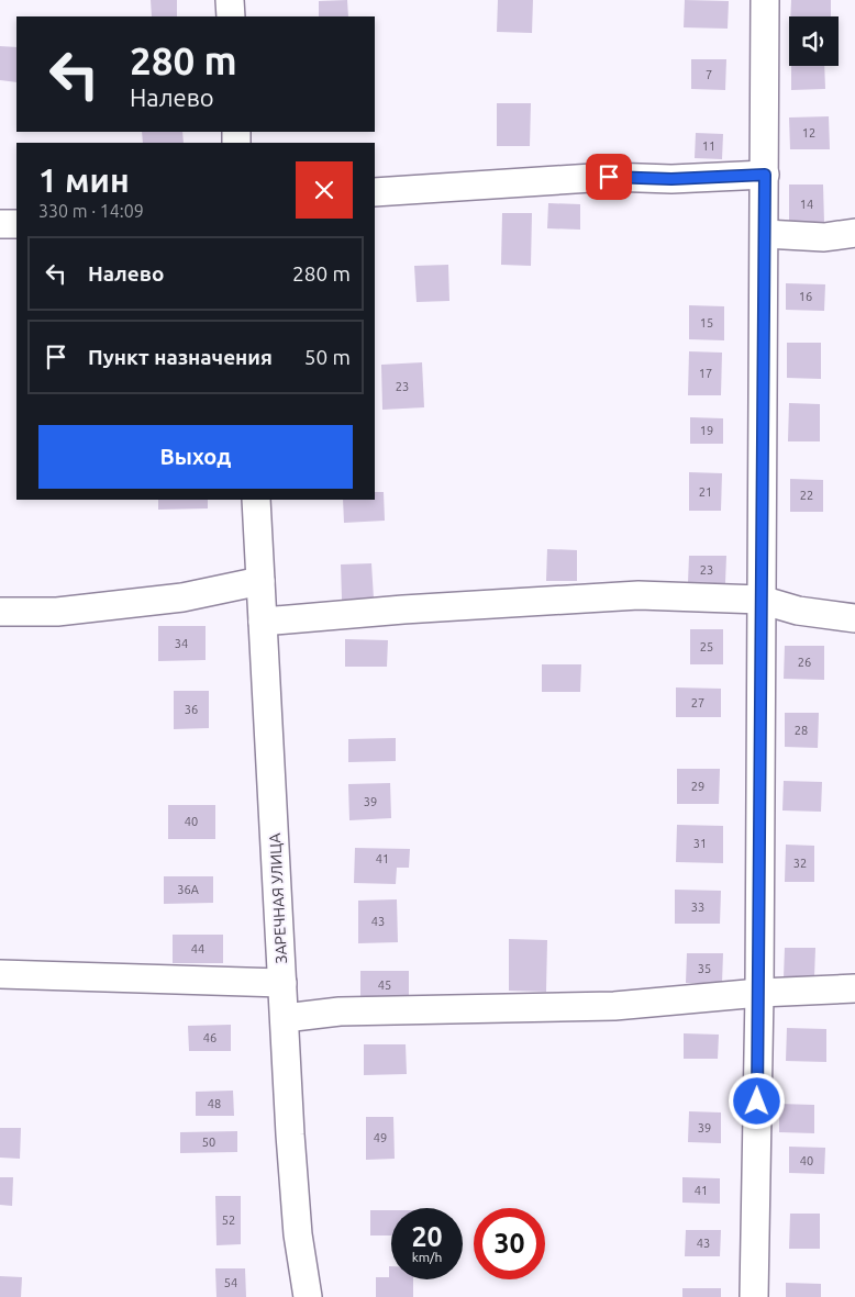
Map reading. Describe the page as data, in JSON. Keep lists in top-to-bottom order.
{
  "streets": {
    "street": ["ЗАРЕЧНАЯ УЛИЦА"]
  },
  "house_numbers": [
    "7",
    "12",
    "11",
    "14",
    "16",
    "15",
    "17",
    "23",
    "19",
    "21",
    "22",
    "23",
    "34",
    "25",
    "26",
    "27",
    "36",
    "28",
    "29",
    "39",
    "40",
    "31",
    "41",
    "32",
    "36А",
    "33",
    "43",
    "44",
    "35",
    "45",
    "46",
    "48",
    "39",
    "49",
    "50",
    "40",
    "41",
    "52",
    "43",
    "54"
  ],
  "page": {
    "turn": ["280 m", "Налево"],
    "heading": ["1 мин", "330 m · 14:09"],
    "list": [
      {
        "name": "Налево",
        "value": "280 m"
      },
      {
        "name": "Пункт назначения",
        "value": "50 m"
      }
    ],
    "buttons": "Выход",
    "speed": "20 km/h",
    "limit": "30"
  }
}
